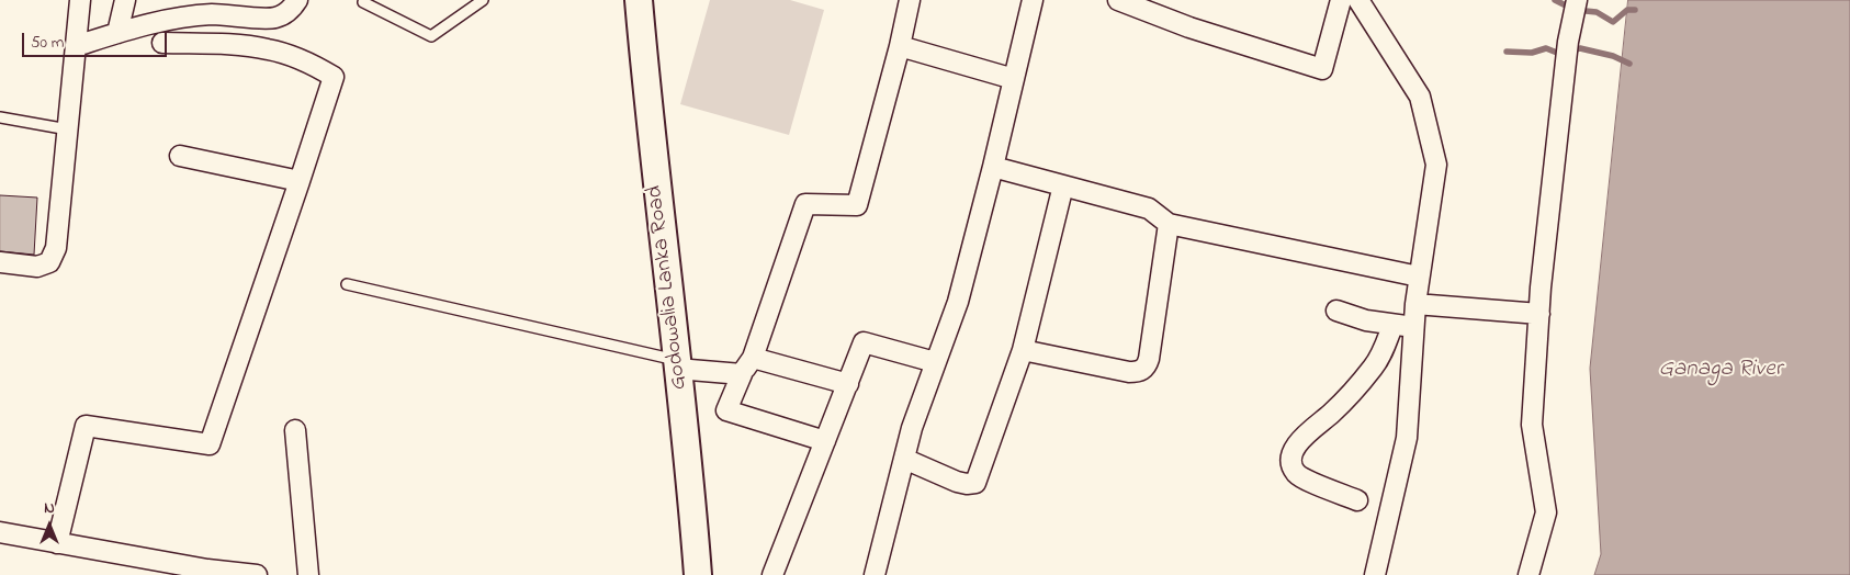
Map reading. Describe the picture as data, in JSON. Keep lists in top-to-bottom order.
{
  "streets": {
    "street": ["Godowalia Lanka Road"]
  },
  "water": ["Ganaga River"],
  "scale_bar": "50 m",
  "north": "top"
}
